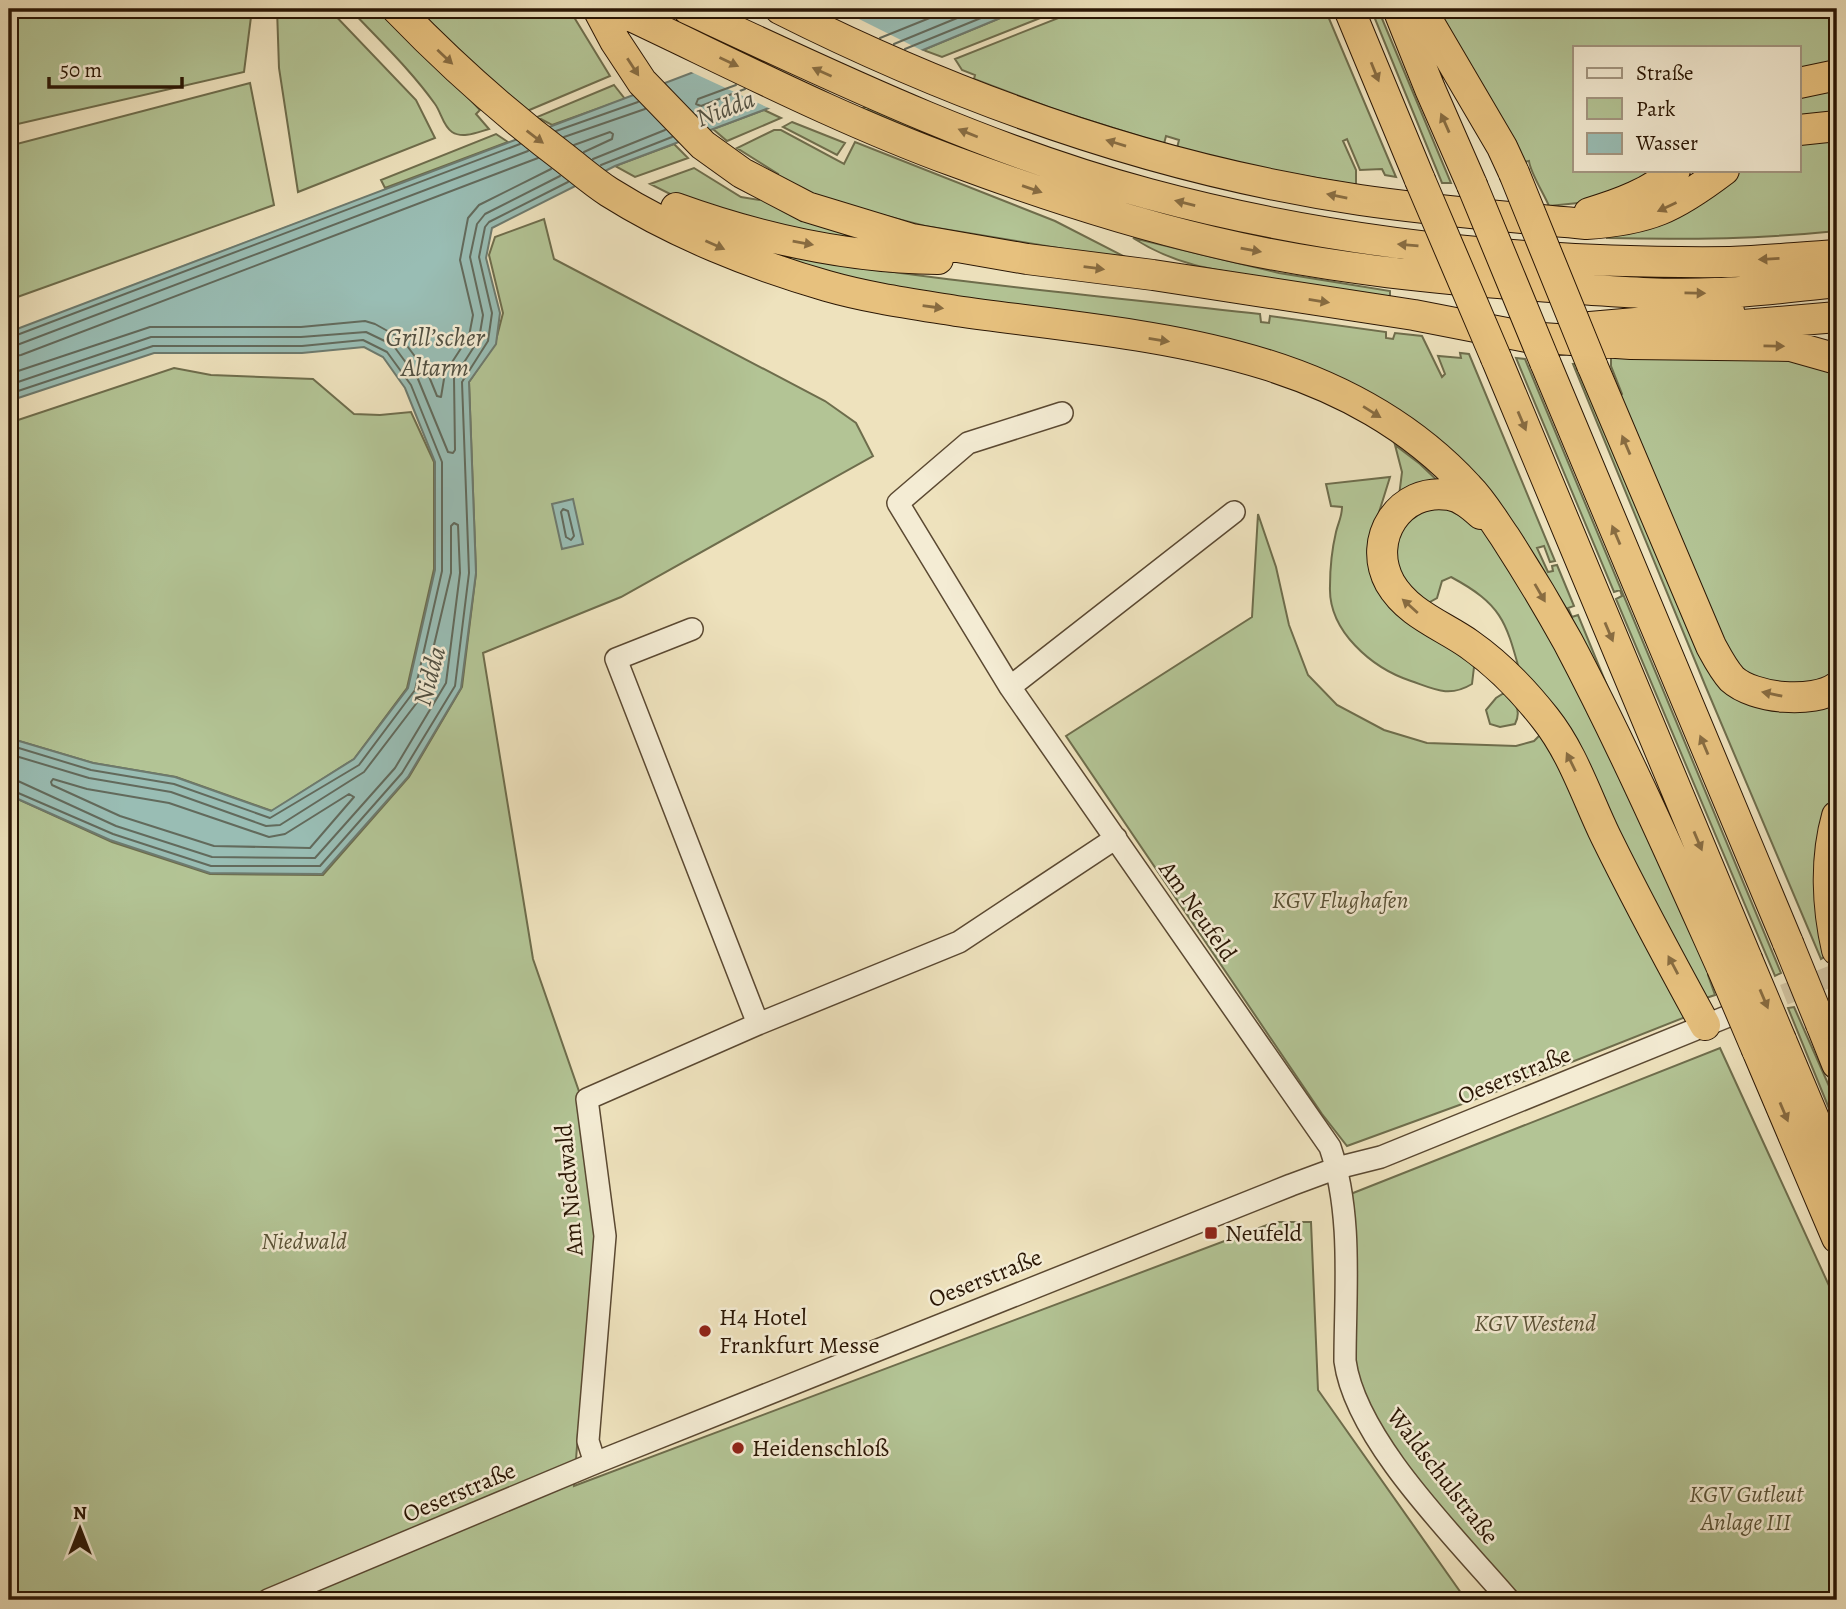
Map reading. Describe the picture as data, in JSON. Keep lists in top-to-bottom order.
{
  "streets": {
    "street": [
      "Am Neufeld",
      "Oeserstraße",
      "Am Niedwald",
      "Waldschulstraße"
    ]
  },
  "crossings": [
    ["Am Neufeld", "Oeserstraße"],
    ["Am Neufeld", "Am Niedwald"],
    ["Am Neufeld", "Waldschulstraße"],
    ["Oeserstraße", "Am Niedwald"],
    ["Oeserstraße", "Waldschulstraße"]
  ],
  "water": ["Nidda", "Grill’scher Altarm"],
  "parks": [
    "KGV Flughafen",
    "Niedwald",
    "KGV Westend",
    "KGV Gutleut Anlage III"
  ],
  "places": {
    "transit": ["Neufeld"],
    "other": ["H4 Hotel Frankfurt Messe", "Heidenschloß"]
  },
  "legend": ["Straße", "Park", "Wasser"],
  "scale_bar": "50 m",
  "north": "top"
}
